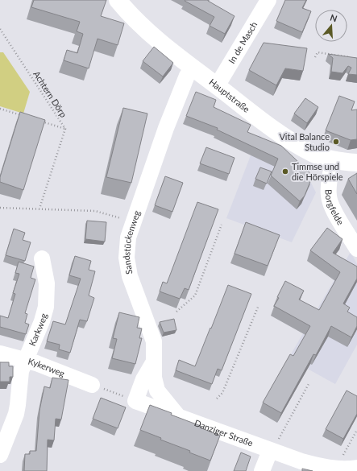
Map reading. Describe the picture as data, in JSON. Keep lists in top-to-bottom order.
{
  "streets": {
    "main road": ["Hauptstraße"],
    "street": [
      "In de Masch",
      "Borgfelde",
      "Sandstückenweg",
      "Karkweg",
      "Kykerweg",
      "Danziger Straße"
    ],
    "path": ["Achtern Dörp"]
  },
  "crossings": [
    ["In de Masch", "Hauptstraße"],
    ["Hauptstraße", "Borgfelde"],
    ["Hauptstraße", "Sandstückenweg"],
    ["Sandstückenweg", "Danziger Straße"],
    ["Karkweg", "Kykerweg"]
  ],
  "places": ["Vital Balance Studio", "Timmse und die Hörspiele"],
  "north": "top"
}
